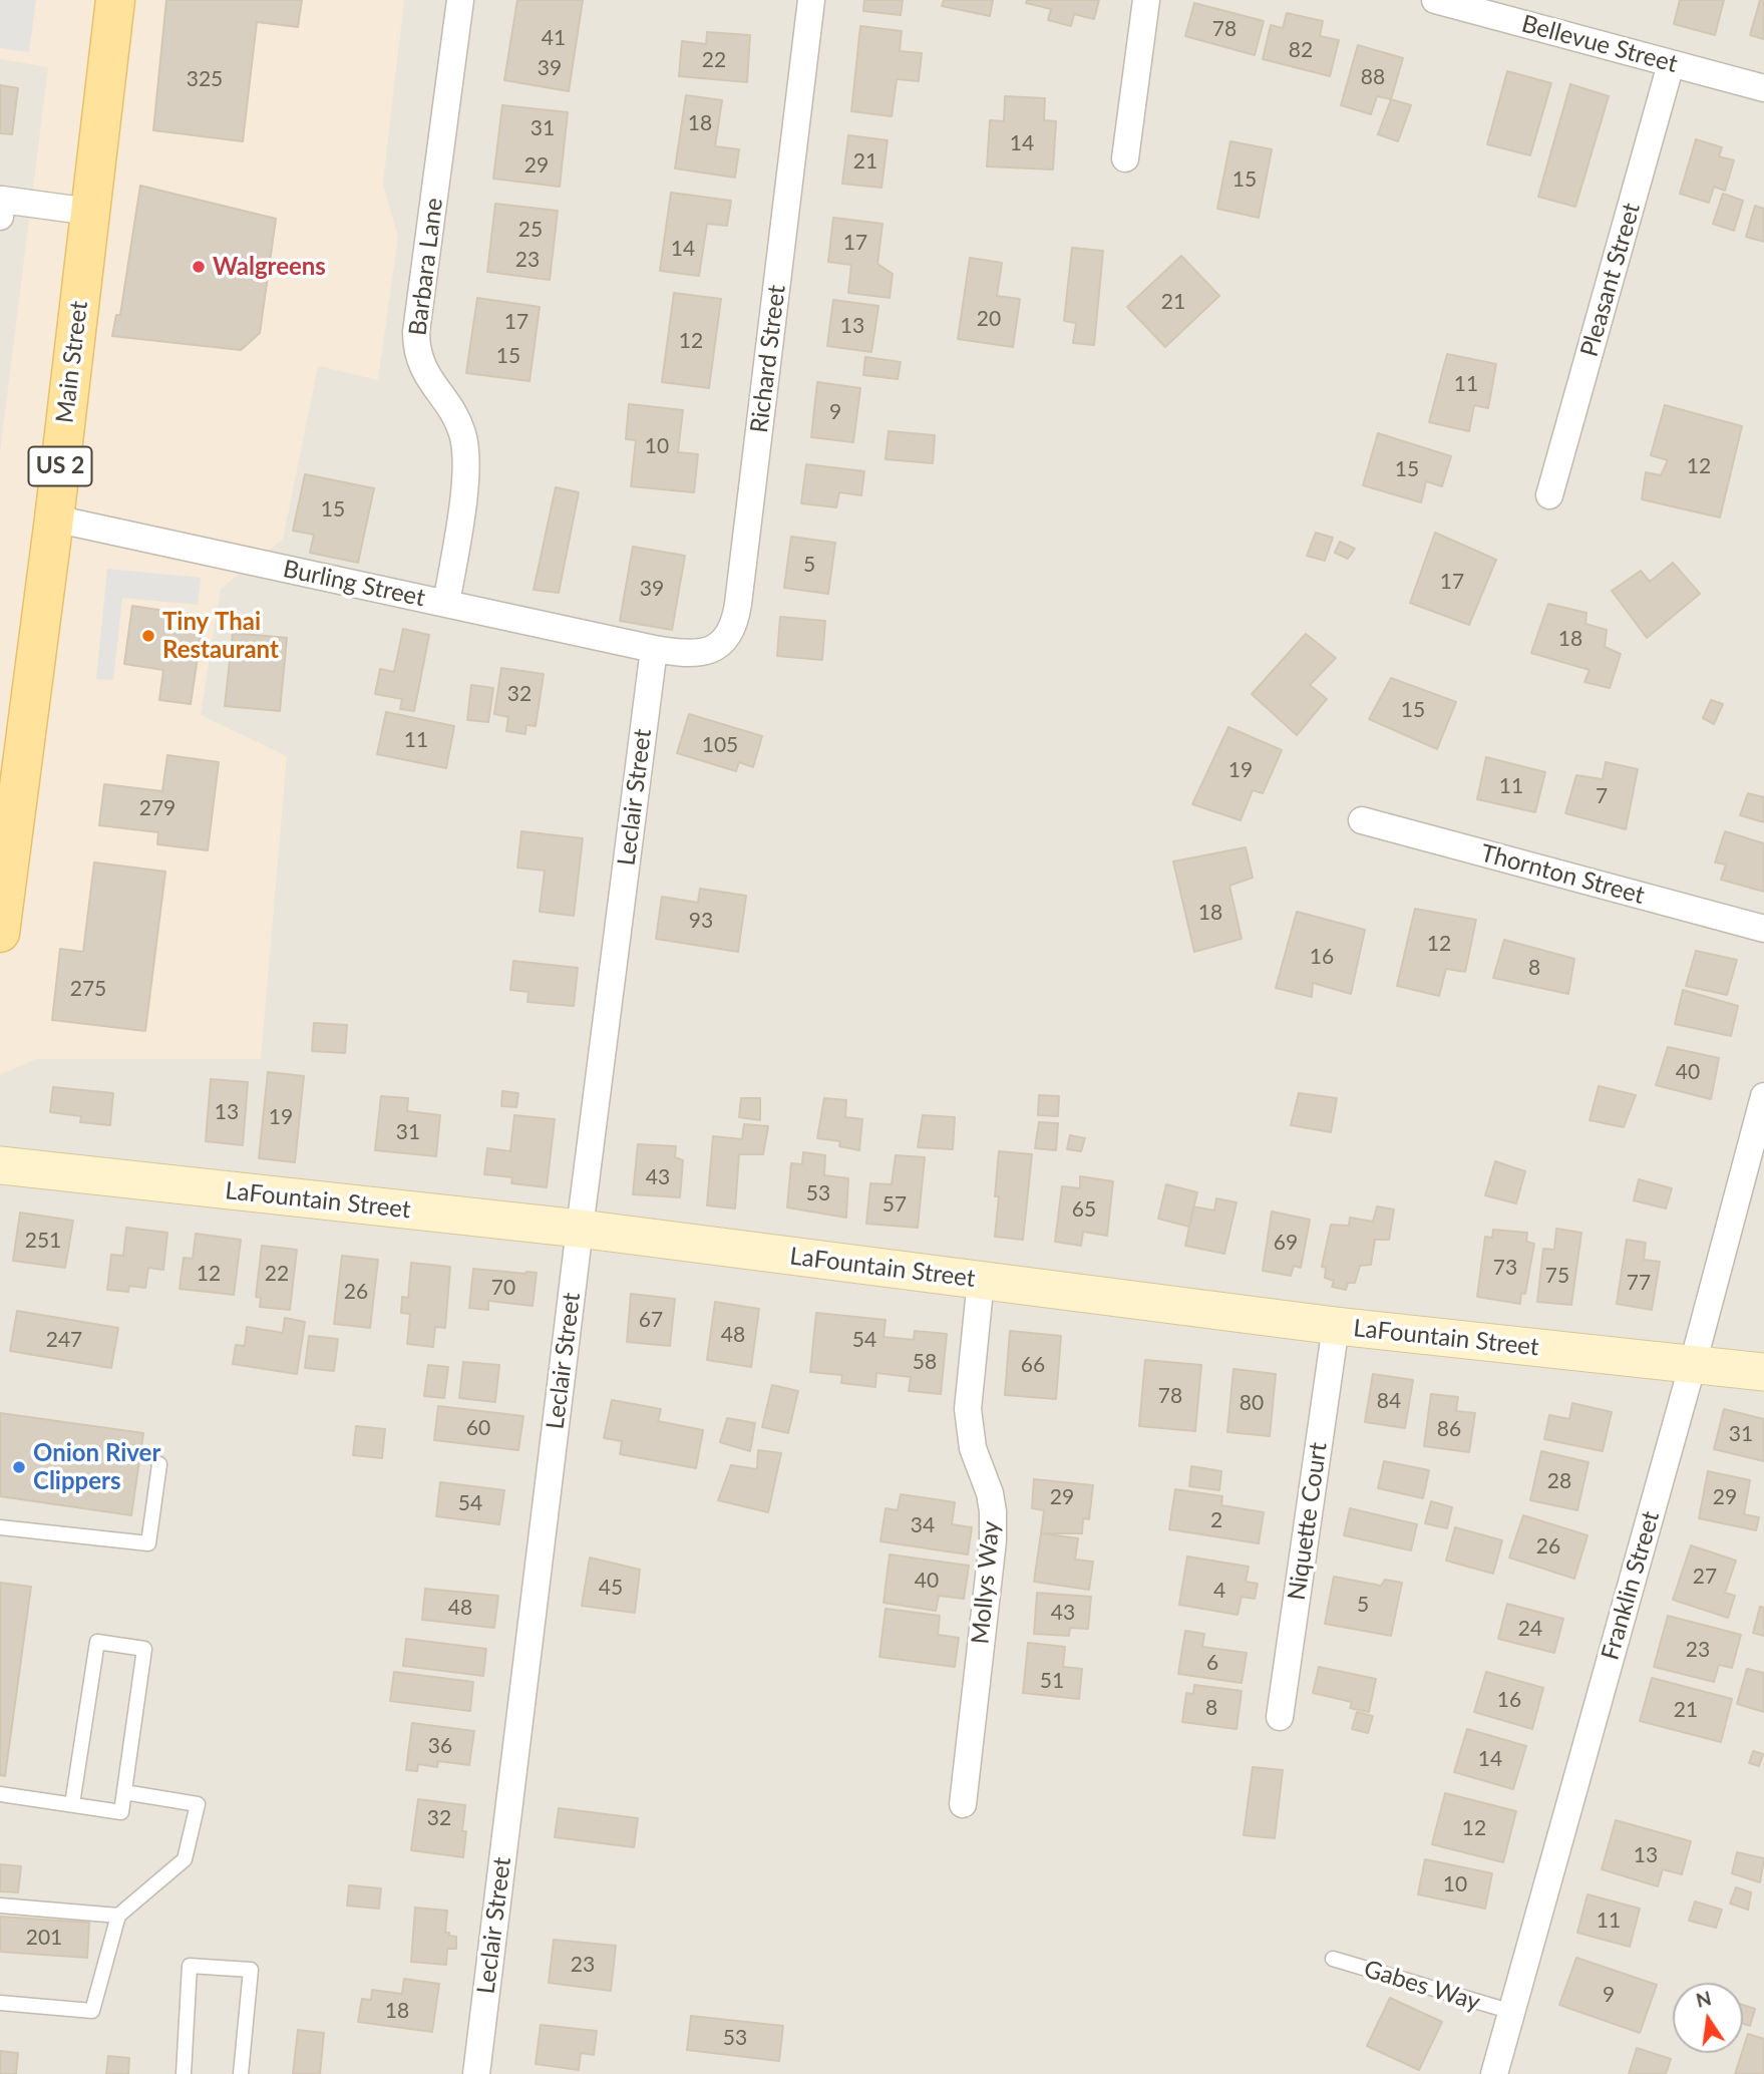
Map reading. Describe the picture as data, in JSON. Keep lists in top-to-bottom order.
{
  "streets": {
    "main road": ["Main Street", "US 2"],
    "street": [
      "Bellevue Street",
      "Barbara Lane",
      "Pleasant Street",
      "Richard Street",
      "Burling Street",
      "Leclair Street",
      "Thornton Street",
      "LaFountain Street",
      "Niquette Court",
      "Mollys Way",
      "Franklin Street"
    ],
    "lane": ["Gabes Way"]
  },
  "crossings": [
    ["Bellevue Street", "Pleasant Street"],
    ["Barbara Lane", "Burling Street"],
    ["Richard Street", "Burling Street"],
    ["Richard Street", "Leclair Street"],
    ["Main Street", "Burling Street"],
    ["Burling Street", "Leclair Street"],
    ["Leclair Street", "LaFountain Street"],
    ["LaFountain Street", "Niquette Court"],
    ["LaFountain Street", "Mollys Way"],
    ["LaFountain Street", "Franklin Street"],
    ["Franklin Street", "Gabes Way"]
  ],
  "places": ["Walgreens", "Tiny Thai Restaurant", "Onion River Clippers"],
  "house_numbers": [
    "78",
    "41",
    "82",
    "22",
    "39",
    "88",
    "325",
    "18",
    "31",
    "14",
    "21",
    "29",
    "15",
    "25",
    "17",
    "14",
    "23",
    "21",
    "20",
    "17",
    "13",
    "12",
    "15",
    "11",
    "9",
    "10",
    "12",
    "15",
    "15",
    "5",
    "17",
    "39",
    "18",
    "32",
    "15",
    "11",
    "105",
    "19",
    "11",
    "7",
    "279",
    "18",
    "93",
    "12",
    "16",
    "8",
    "275",
    "40",
    "13",
    "19",
    "31",
    "43",
    "53",
    "57",
    "65",
    "251",
    "69",
    "73",
    "12",
    "22",
    "75",
    "77",
    "70",
    "26",
    "67",
    "48",
    "247",
    "54",
    "58",
    "66",
    "78",
    "84",
    "80",
    "60",
    "86",
    "31",
    "28",
    "29",
    "29",
    "54",
    "2",
    "34",
    "26",
    "27",
    "40",
    "45",
    "4",
    "5",
    "48",
    "43",
    "24",
    "23",
    "6",
    "51",
    "16",
    "8",
    "21",
    "36",
    "14",
    "32",
    "12",
    "13",
    "10",
    "11",
    "201",
    "23",
    "9",
    "18",
    "53"
  ],
  "north": "top"
}
